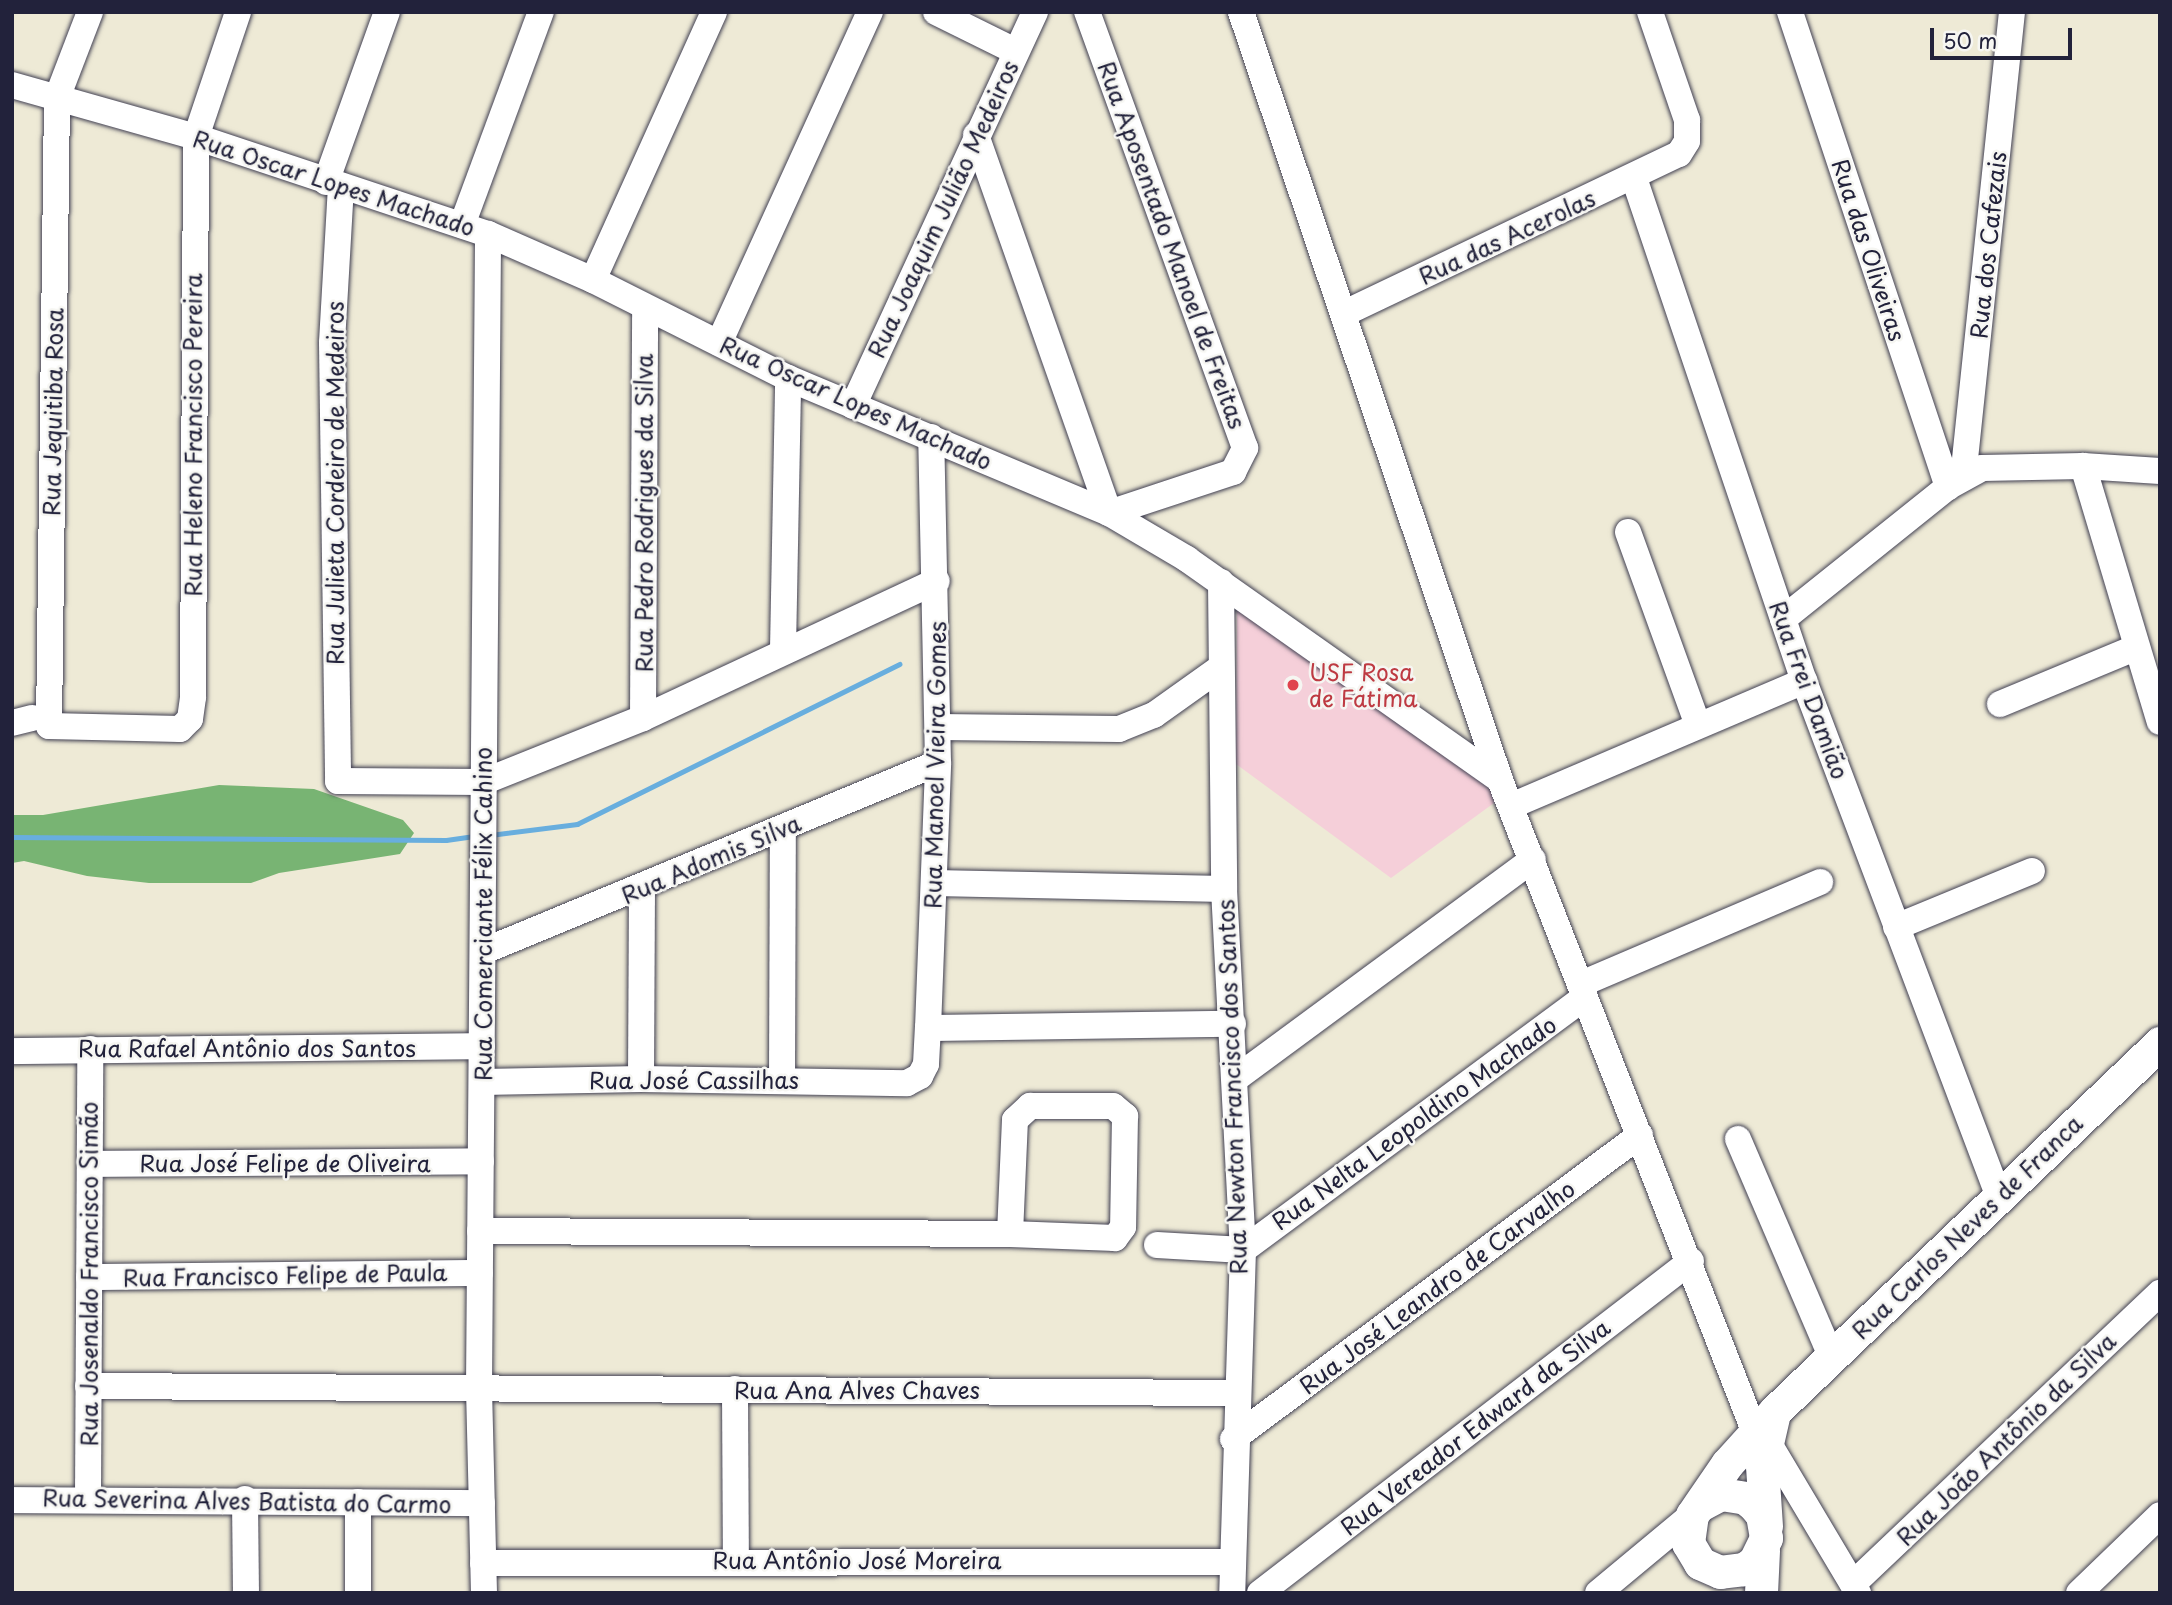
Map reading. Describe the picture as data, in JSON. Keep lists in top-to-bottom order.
{
  "streets": {
    "main road": ["Rua Carlos Neves de Franca"],
    "street": [
      "Rua Oscar Lopes Machado",
      "Rua Joaquim Julião Medeiros",
      "Rua das Acerolas",
      "Rua Aposentado Manoel de Freitas",
      "Rua dos Cafezais",
      "Rua das Oliveiras",
      "Rua Jequitiba Rosa",
      "Rua Heleno Francisco Pereira",
      "Rua Julieta Cordeiro de Medeiros",
      "Rua Pedro Rodrigues da Silva",
      "Rua Frei Damião",
      "Rua Manoel Vieira Gomes",
      "Rua Adomis Silva",
      "Rua Comerciante Félix Cahino",
      "Rua Rafael Antônio dos Santos",
      "Rua José Cassilhas",
      "Rua Newton Francisco dos Santos",
      "Rua Nelta Leopoldino Machado",
      "Rua José Felipe de Oliveira",
      "Rua Josenaldo Francisco Simão",
      "Rua Francisco Felipe de Paula",
      "Rua José Leandro de Carvalho",
      "Rua Ana Alves Chaves",
      "Rua Vereador Edward da Silva",
      "Rua João Antônio da Silva",
      "Rua Severina Alves Batista do Carmo",
      "Rua Antônio José Moreira"
    ]
  },
  "crossings": [
    ["Rua Oscar Lopes Machado", "Rua Joaquim Julião Medeiros"],
    ["Rua Oscar Lopes Machado", "Rua Aposentado Manoel de Freitas"],
    ["Rua Oscar Lopes Machado", "Rua Jequitiba Rosa"],
    ["Rua Oscar Lopes Machado", "Rua Heleno Francisco Pereira"],
    ["Rua Oscar Lopes Machado", "Rua Julieta Cordeiro de Medeiros"],
    ["Rua Oscar Lopes Machado", "Rua Pedro Rodrigues da Silva"],
    ["Rua Oscar Lopes Machado", "Rua Manoel Vieira Gomes"],
    ["Rua Oscar Lopes Machado", "Rua Comerciante Félix Cahino"],
    ["Rua Oscar Lopes Machado", "Rua Newton Francisco dos Santos"],
    ["Rua das Acerolas", "Rua Frei Damião"],
    ["Rua dos Cafezais", "Rua das Oliveiras"],
    ["Rua Jequitiba Rosa", "Rua Heleno Francisco Pereira"],
    ["Rua Julieta Cordeiro de Medeiros", "Rua Comerciante Félix Cahino"],
    ["Rua Frei Damião", "Rua Carlos Neves de Franca"],
    ["Rua Manoel Vieira Gomes", "Rua Adomis Silva"],
    ["Rua Manoel Vieira Gomes", "Rua José Cassilhas"],
    ["Rua Adomis Silva", "Rua Comerciante Félix Cahino"],
    ["Rua Comerciante Félix Cahino", "Rua Rafael Antônio dos Santos"],
    ["Rua Comerciante Félix Cahino", "Rua José Cassilhas"],
    ["Rua Comerciante Félix Cahino", "Rua José Felipe de Oliveira"],
    ["Rua Comerciante Félix Cahino", "Rua Francisco Felipe de Paula"],
    ["Rua Comerciante Félix Cahino", "Rua Ana Alves Chaves"],
    ["Rua Comerciante Félix Cahino", "Rua Severina Alves Batista do Carmo"],
    ["Rua Comerciante Félix Cahino", "Rua Antônio José Moreira"],
    ["Rua Rafael Antônio dos Santos", "Rua Josenaldo Francisco Simão"],
    ["Rua Newton Francisco dos Santos", "Rua Nelta Leopoldino Machado"],
    ["Rua Newton Francisco dos Santos", "Rua José Leandro de Carvalho"],
    ["Rua Newton Francisco dos Santos", "Rua Ana Alves Chaves"],
    ["Rua Newton Francisco dos Santos", "Rua Antônio José Moreira"],
    ["Rua José Felipe de Oliveira", "Rua Josenaldo Francisco Simão"],
    ["Rua Josenaldo Francisco Simão", "Rua Francisco Felipe de Paula"],
    ["Rua Josenaldo Francisco Simão", "Rua Ana Alves Chaves"],
    ["Rua Josenaldo Francisco Simão", "Rua Severina Alves Batista do Carmo"]
  ],
  "places": ["USF Rosa de Fátima"],
  "scale_bar": "50 m"
}
